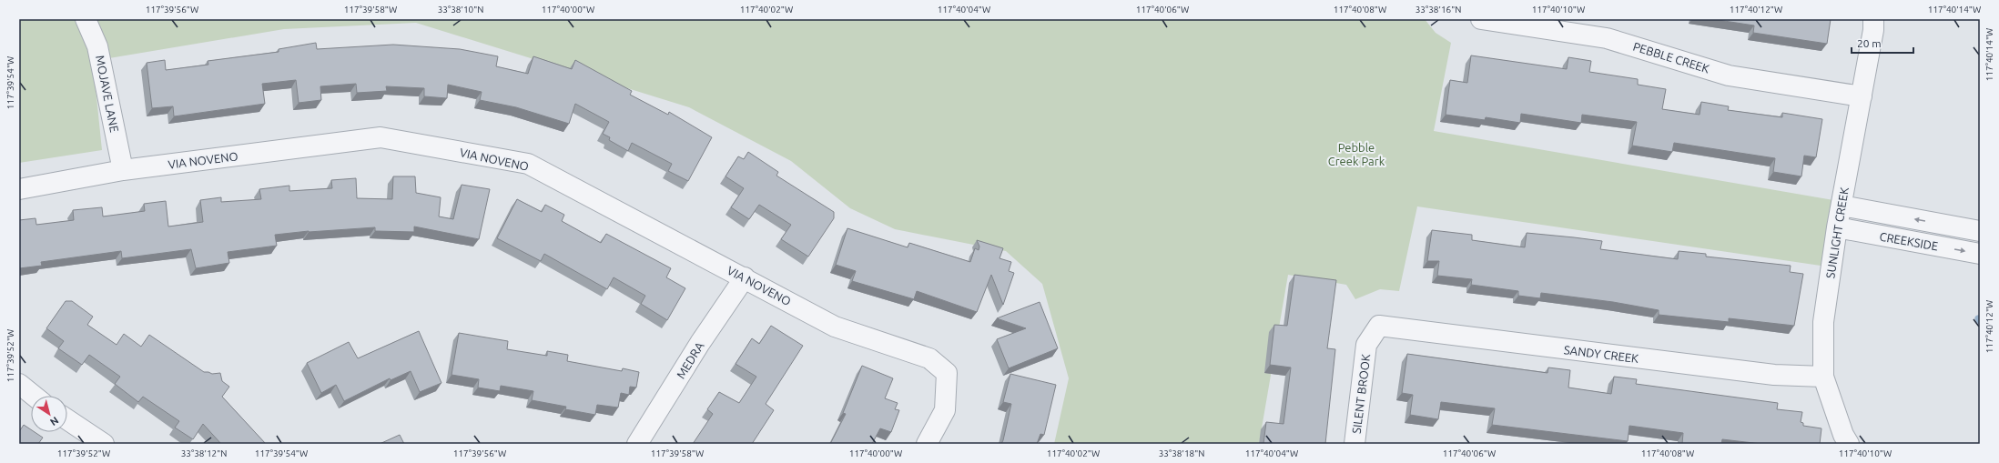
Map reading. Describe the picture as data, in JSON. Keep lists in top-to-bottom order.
{
  "streets": {
    "street": [
      "PEBBLE CREEK",
      "MOJAVE LANE",
      "VIA NOVENO",
      "SUNLIGHT CREEK",
      "CREEKSIDE",
      "SANDY CREEK",
      "MEDRA",
      "SILENT BROOK"
    ]
  },
  "crossings": [
    ["PEBBLE CREEK", "SUNLIGHT CREEK"],
    ["MOJAVE LANE", "VIA NOVENO"],
    ["VIA NOVENO", "MEDRA"],
    ["SUNLIGHT CREEK", "CREEKSIDE"],
    ["SUNLIGHT CREEK", "SANDY CREEK"],
    ["SANDY CREEK", "SILENT BROOK"]
  ],
  "parks": ["Pebble Creek Park"],
  "scale_bar": "20 m",
  "north": "bottom right",
  "coordinates": [
    "117°39'56\"W",
    "117°39'58\"W",
    "33°38'10\"N",
    "117°40'00\"W",
    "117°40'02\"W",
    "117°40'04\"W",
    "117°40'06\"W",
    "117°40'08\"W",
    "33°38'16\"N",
    "117°40'10\"W",
    "117°40'12\"W",
    "117°40'14\"W",
    "117°39'54\"W",
    "117°39'52\"W",
    "33°38'12\"N",
    "33°38'18\"N"
  ]
}
